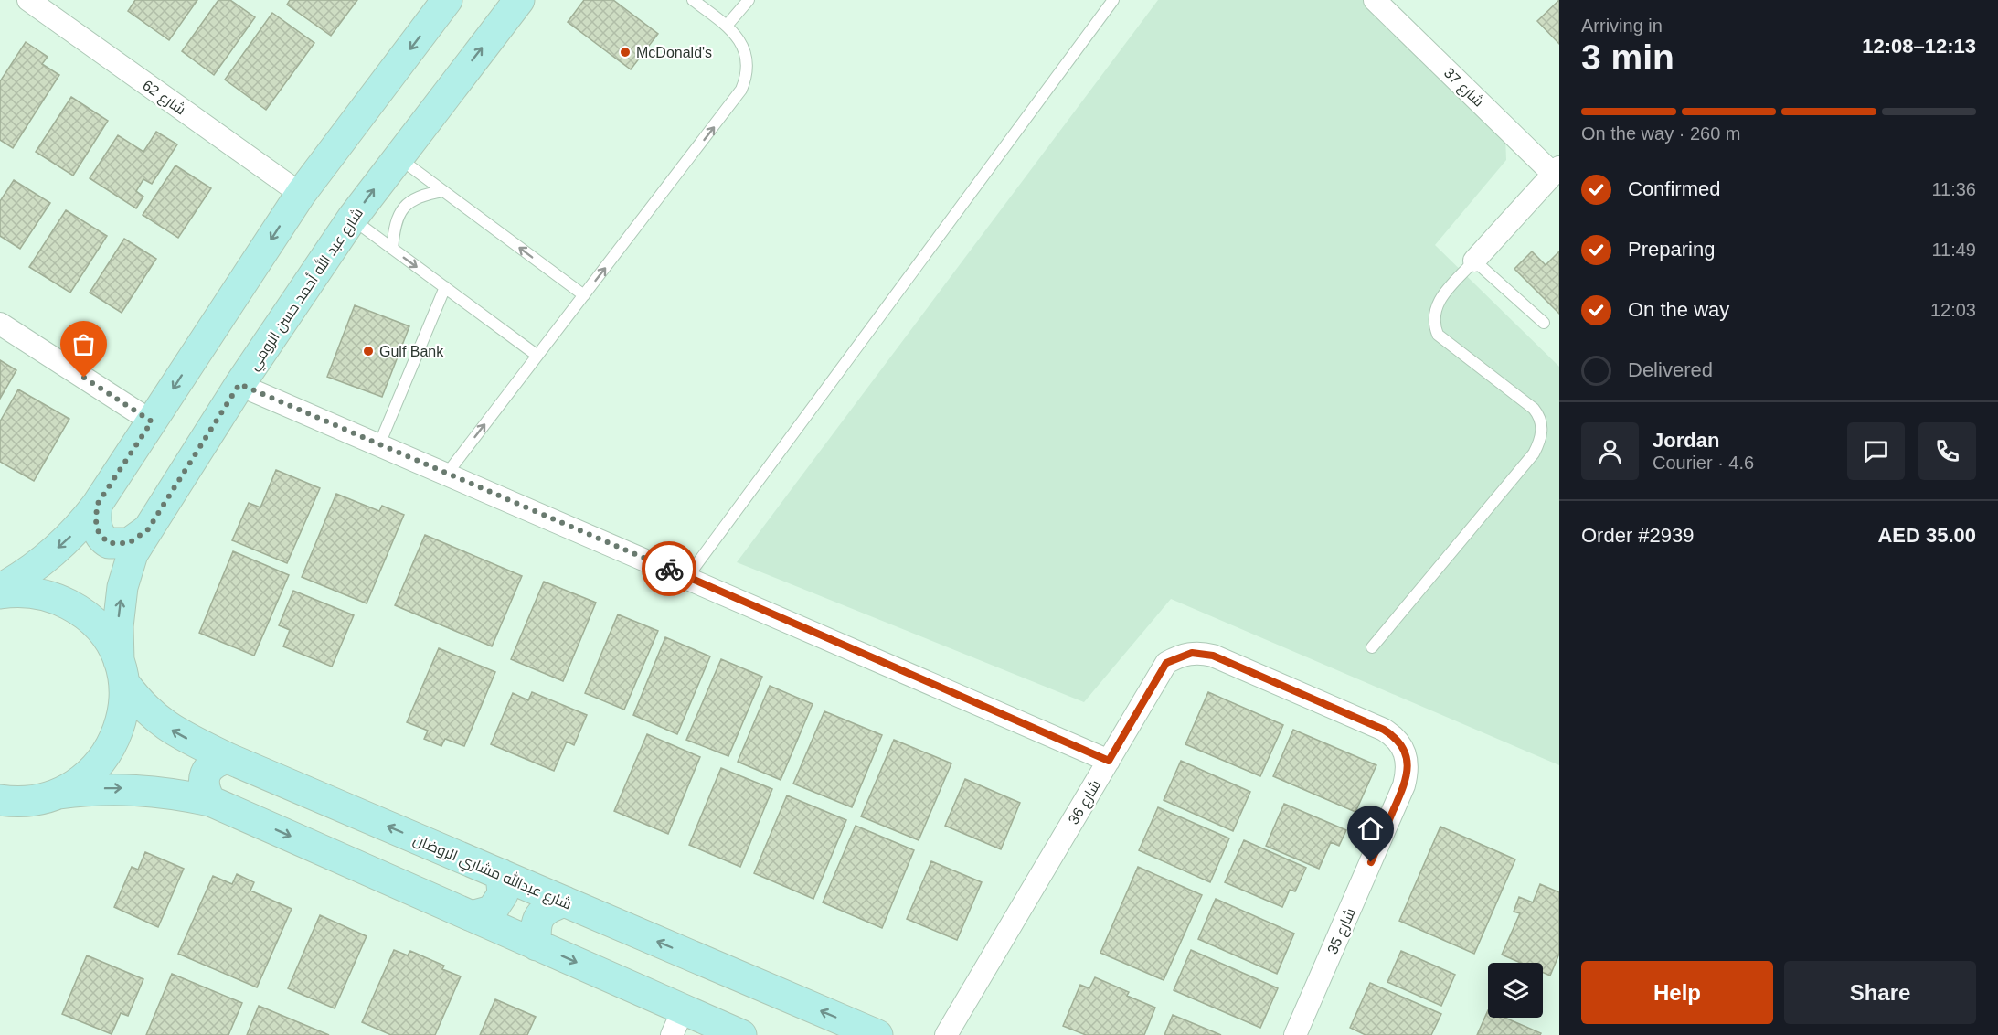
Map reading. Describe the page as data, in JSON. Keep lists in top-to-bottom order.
{
  "streets": {
    "street": [
      "شارع 37",
      "شارع 62",
      "شارع عبد الله أحمد حسن الرومي",
      "شارع 36",
      "شارع عبدالله مشاري الروضان",
      "شارع 35"
    ]
  },
  "crossings": [
    ["شارع عبد الله أحمد حسن الرومي", "شارع 36"],
    ["شارع عبد الله أحمد حسن الرومي", "شارع عبدالله مشاري الروضان"],
    ["شارع 36", "شارع 35"]
  ],
  "places": ["McDonald's", "Gulf Bank"],
  "page": {
    "heading": ["3 min", "Arriving in", "12:08–12:13"],
    "panel": [
      "Jordan",
      "Courier · 4.6",
      "Order #2939",
      "AED 35.00"
    ],
    "bar": "On the way · 260 m",
    "list": [
      ["Confirmed", "11:36"],
      ["Preparing", "11:49"],
      ["On the way", "12:03"],
      "Delivered"
    ],
    "buttons": ["Help", "Share"]
  }
}
